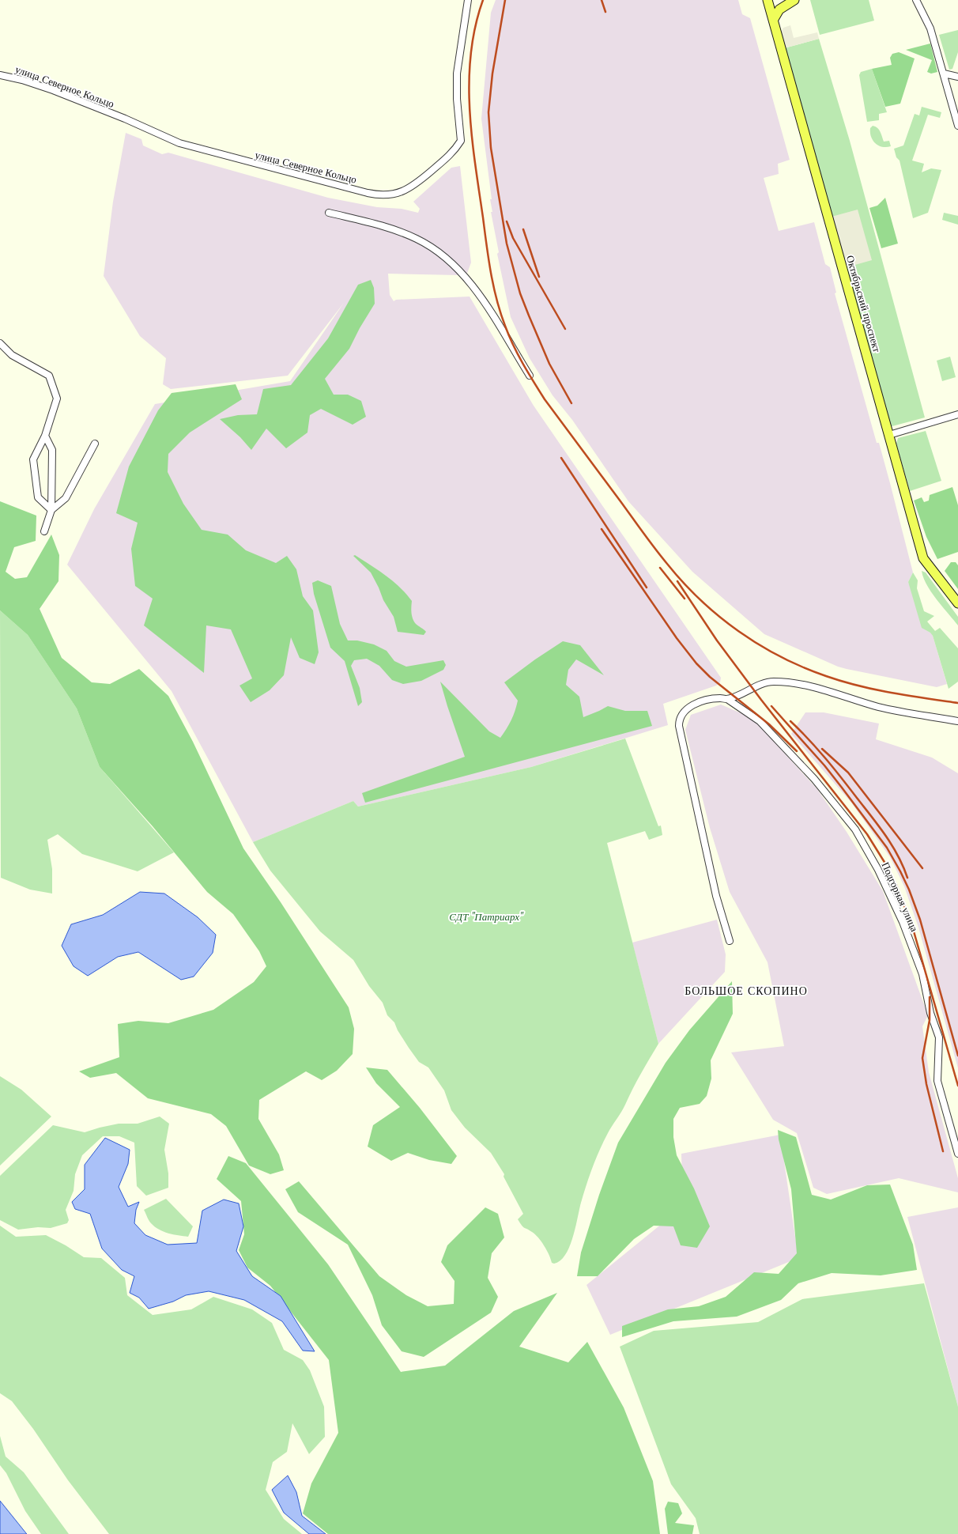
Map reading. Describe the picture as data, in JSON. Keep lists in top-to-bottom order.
{
  "streets": {
    "main road": ["Октябрьский проспект"],
    "street": ["улица Северное Кольцо", "Подгорная улица"]
  },
  "districts": ["БОЛЬШОЕ СКОПИНО"],
  "parks": ["СДТ \"Патриарх\""]
}
